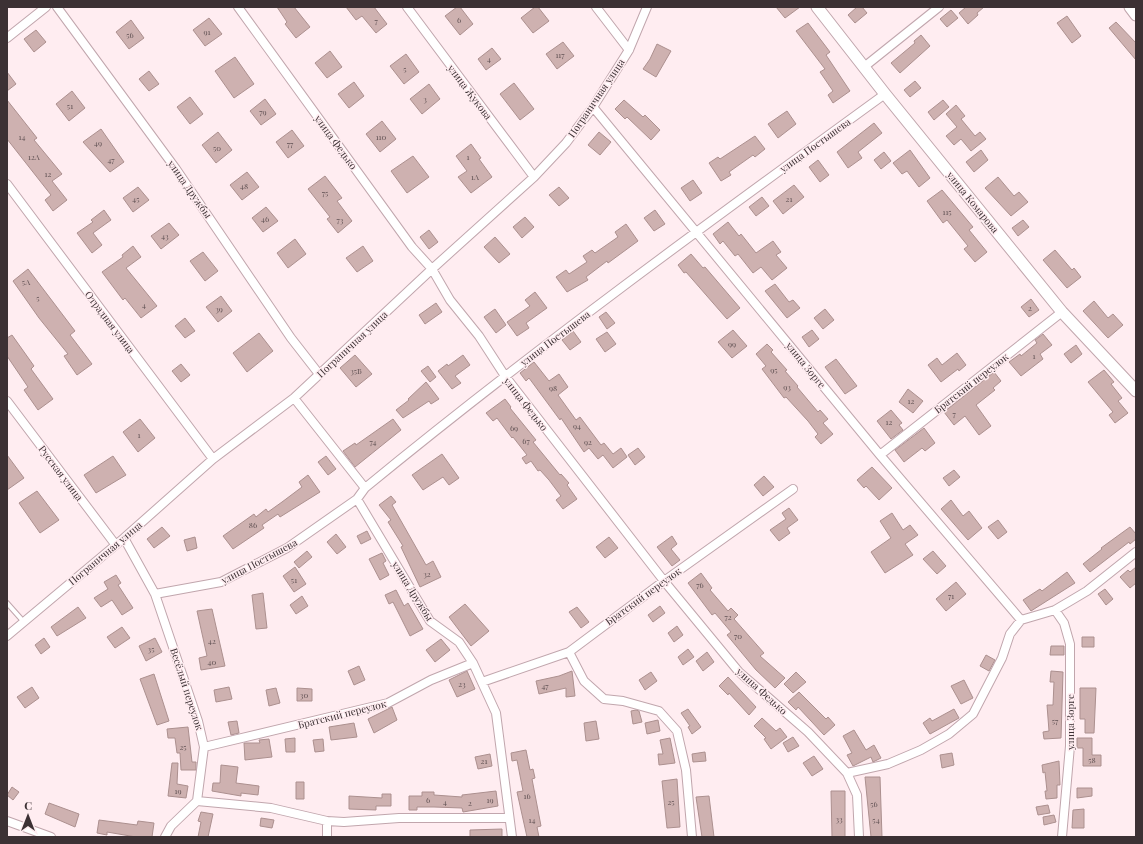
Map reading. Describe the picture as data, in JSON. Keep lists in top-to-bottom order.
{
  "streets": {
    "street": [
      "улица Жукова",
      "Пограничная улица",
      "улица Федько",
      "улица Постышева",
      "улица Дружбы",
      "улица Комарова",
      "Отрадная улица",
      "улица Зорге",
      "Братский переулок",
      "Русская улица",
      "Весёлый переулок"
    ]
  },
  "crossings": [
    ["улица Жукова", "Пограничная улица"],
    ["Пограничная улица", "улица Федько"],
    ["Пограничная улица", "улица Дружбы"],
    ["Пограничная улица", "Отрадная улица"],
    ["Пограничная улица", "улица Зорге"],
    ["Пограничная улица", "Русская улица"],
    ["Пограничная улица", "Весёлый переулок"],
    ["улица Федько", "улица Постышева"],
    ["улица Федько", "Братский переулок"],
    ["улица Постышева", "улица Дружбы"],
    ["улица Постышева", "улица Комарова"],
    ["улица Постышева", "улица Зорге"],
    ["улица Постышева", "Весёлый переулок"],
    ["улица Дружбы", "Братский переулок"],
    ["улица Комарова", "Братский переулок"],
    ["улица Зорге", "Братский переулок"],
    ["Братский переулок", "Весёлый переулок"]
  ],
  "house_numbers": [
    "6",
    "7",
    "91",
    "56",
    "117",
    "4",
    "5",
    "3",
    "51",
    "79",
    "14",
    "110",
    "49",
    "77",
    "50",
    "12А",
    "1",
    "47",
    "12",
    "1А",
    "48",
    "75",
    "45",
    "21",
    "115",
    "46",
    "73",
    "43",
    "5А",
    "5",
    "4",
    "2",
    "39",
    "99",
    "1",
    "95",
    "35Б",
    "93",
    "98",
    "12",
    "7",
    "12",
    "94",
    "69",
    "1",
    "67",
    "74",
    "92",
    "86",
    "32",
    "51",
    "76",
    "71",
    "72",
    "70",
    "42",
    "35",
    "40",
    "23",
    "47",
    "30",
    "57",
    "25",
    "58",
    "21",
    "19",
    "16",
    "6",
    "19",
    "4",
    "25",
    "2",
    "56",
    "33",
    "14",
    "54"
  ],
  "north": "top"
}
